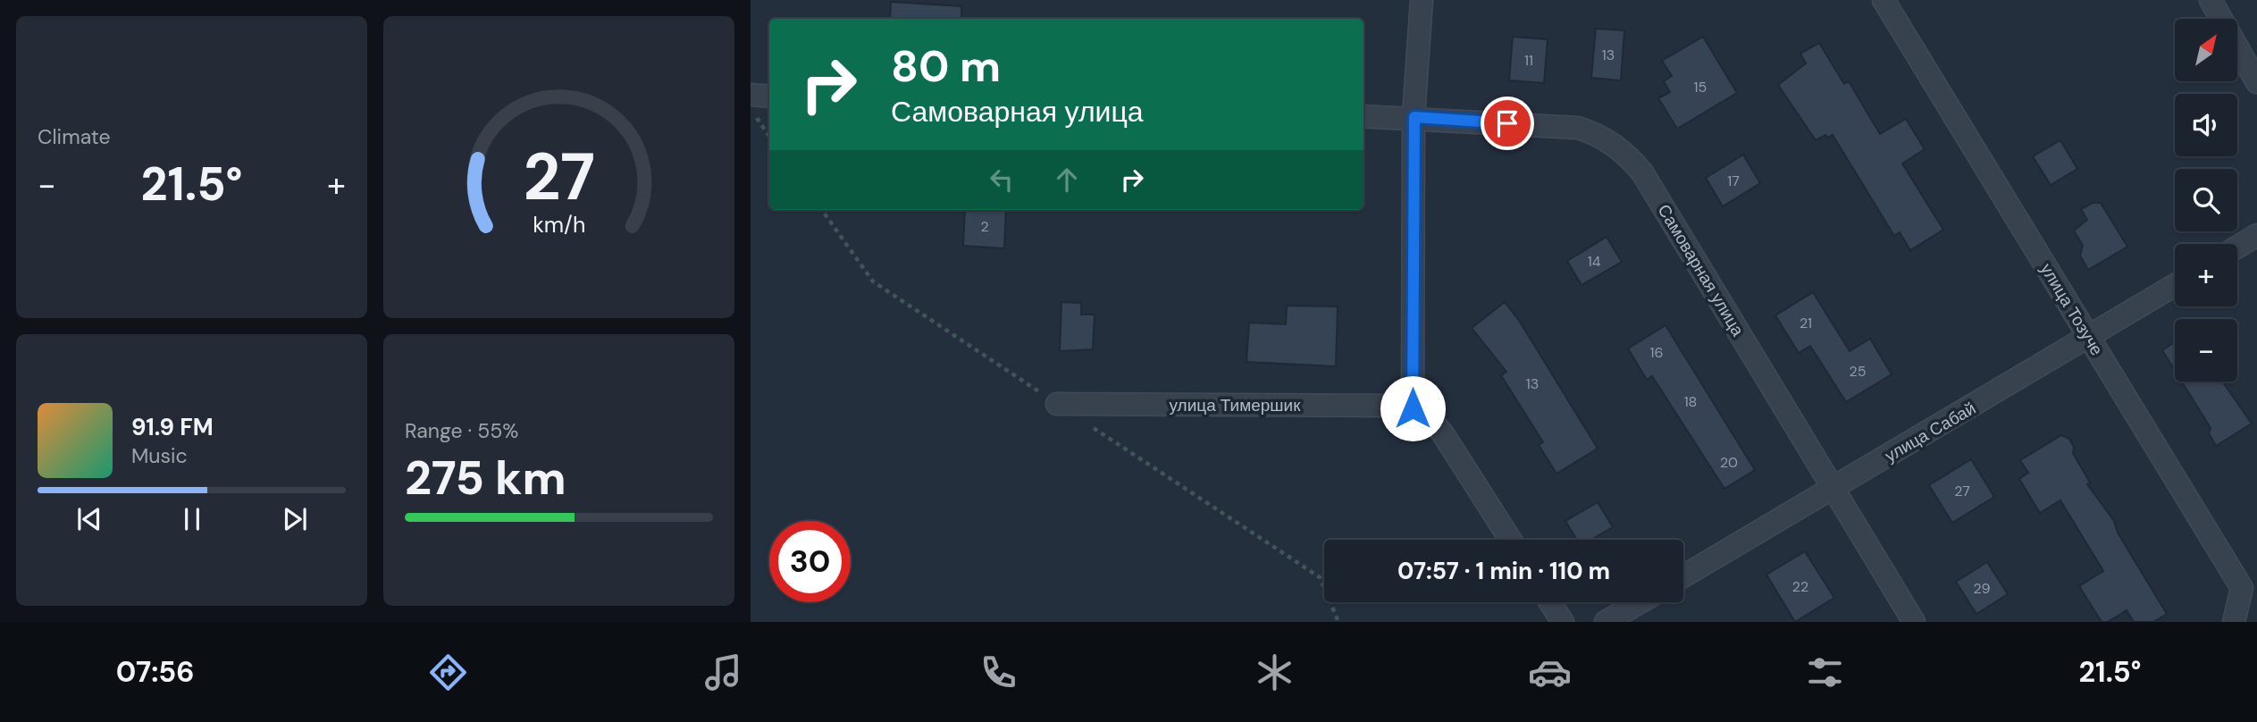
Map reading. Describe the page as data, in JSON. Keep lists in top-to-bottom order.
{
  "streets": {
    "street": [
      "Самоварная улица",
      "улица Тозуче",
      "улица Тимершик",
      "улица Сабай"
    ]
  },
  "crossings": [
    ["Самоварная улица", "улица Сабай"],
    ["улица Тозуче", "улица Сабай"]
  ],
  "house_numbers": [
    "13",
    "11",
    "15",
    "17",
    "2",
    "14",
    "21",
    "16",
    "25",
    "13",
    "18",
    "20",
    "27",
    "22",
    "29"
  ],
  "north": "top right",
  "page": {
    "tile": [
      "Climate",
      ["Range · 55%", "275 km"]
    ],
    "map_buttons": ["+", "−"],
    "turn": ["80 m", "Самоварная улица"],
    "heat": ["−", "21.5°", "+"],
    "song": ["91.9 FM", "Music"],
    "limit": "30",
    "trip": "07:57 · 1 min · 110 m",
    "tabs": ["07:56", "21.5°"],
    "gauge": ["27", "km/h"]
  }
}
